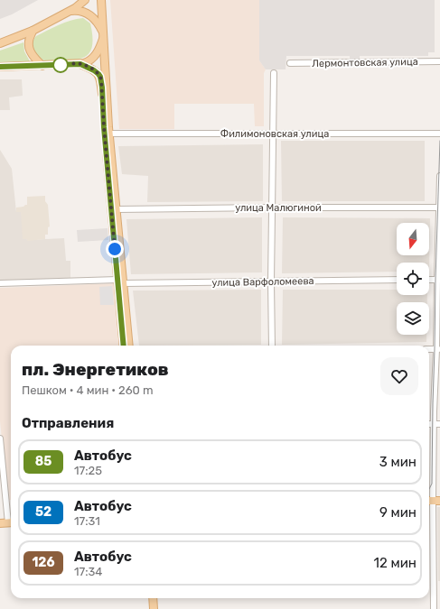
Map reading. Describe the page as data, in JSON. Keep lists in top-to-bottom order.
{
  "streets": {
    "street": [
      "Лермонтовская улица",
      "Филимоновская улица",
      "улица Малюгиной",
      "улица Варфоломеева"
    ]
  },
  "lines": ["bus line 85"],
  "north": "bottom",
  "page": {
    "heading": [
      ["пл. Энергетиков", "Пешком · 4 мин · 260 m"],
      "Отправления"
    ],
    "list": [
      {
        "mark": "85",
        "name": "Автобус",
        "note": "17:25",
        "value": "3 мин"
      },
      {
        "mark": "52",
        "name": "Автобус",
        "note": "17:31",
        "value": "9 мин"
      },
      {
        "mark": "126",
        "name": "Автобус",
        "note": "17:34",
        "value": "12 мин"
      }
    ]
  }
}
